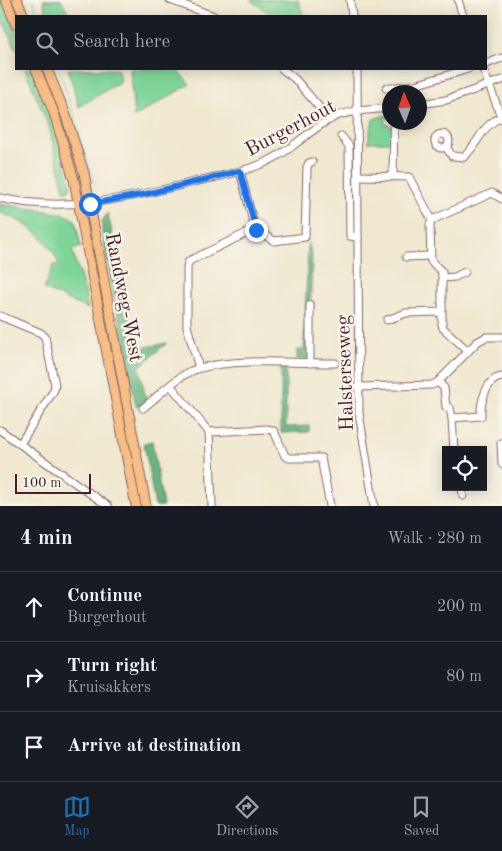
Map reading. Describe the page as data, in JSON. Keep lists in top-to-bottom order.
{
  "streets": {
    "main road": ["Randweg-West"],
    "street": ["Burgerhout", "Halsterseweg"]
  },
  "crossings": [
    ["Burgerhout", "Randweg-West"],
    ["Burgerhout", "Halsterseweg"]
  ],
  "scale_bar": "100 m",
  "north": "top",
  "page": {
    "search": "Search here",
    "scale": "100 m",
    "heading": ["4 min", "Walk · 280 m"],
    "list": [
      ["Continue", "Burgerhout", "200 m"],
      ["Turn right", "Kruisakkers", "80 m"],
      "Arrive at destination"
    ],
    "nav": ["Map", "Directions", "Saved"]
  }
}
